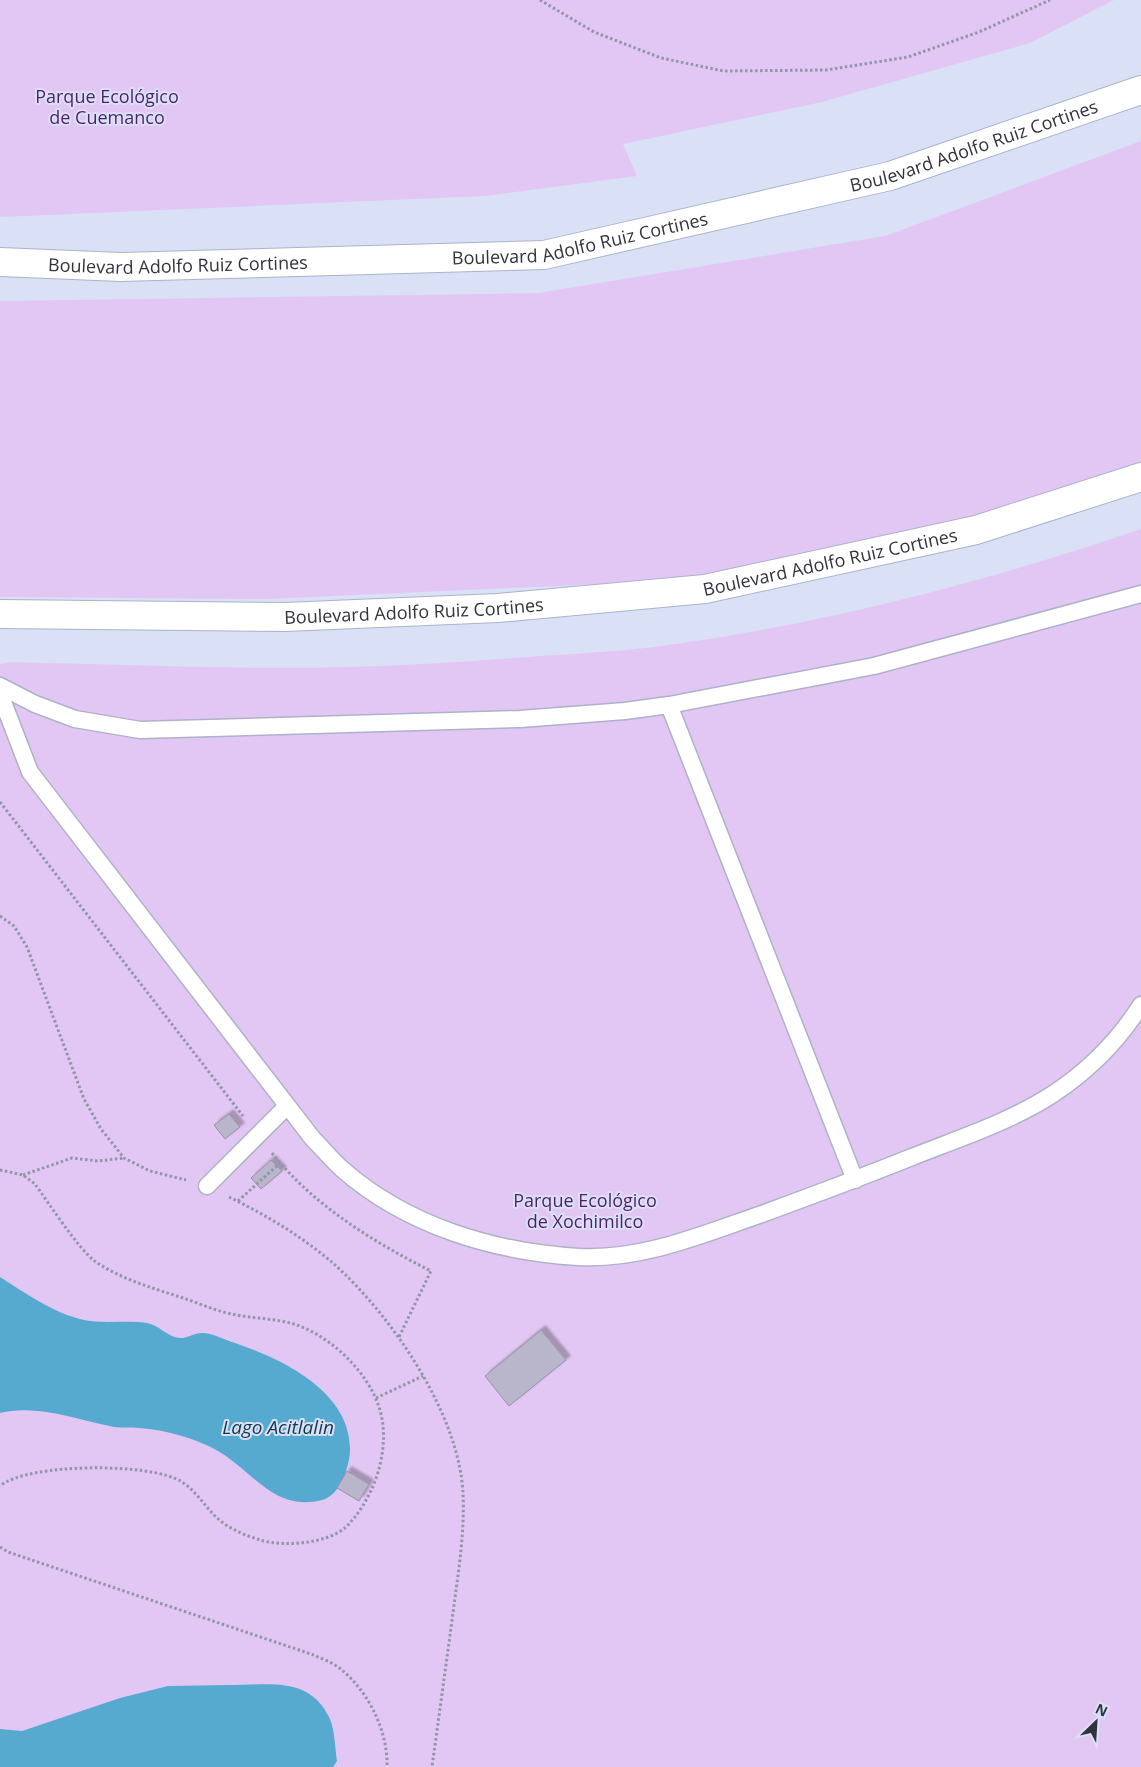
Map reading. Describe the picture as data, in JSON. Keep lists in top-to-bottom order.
{
  "streets": {
    "highway": ["Boulevard Adolfo Ruiz Cortines"]
  },
  "water": ["Lago Acitlalin"],
  "parks": ["Parque Ecológico de Cuemanco", "Parque Ecológico de Xochimilco"],
  "north": "top right"
}
